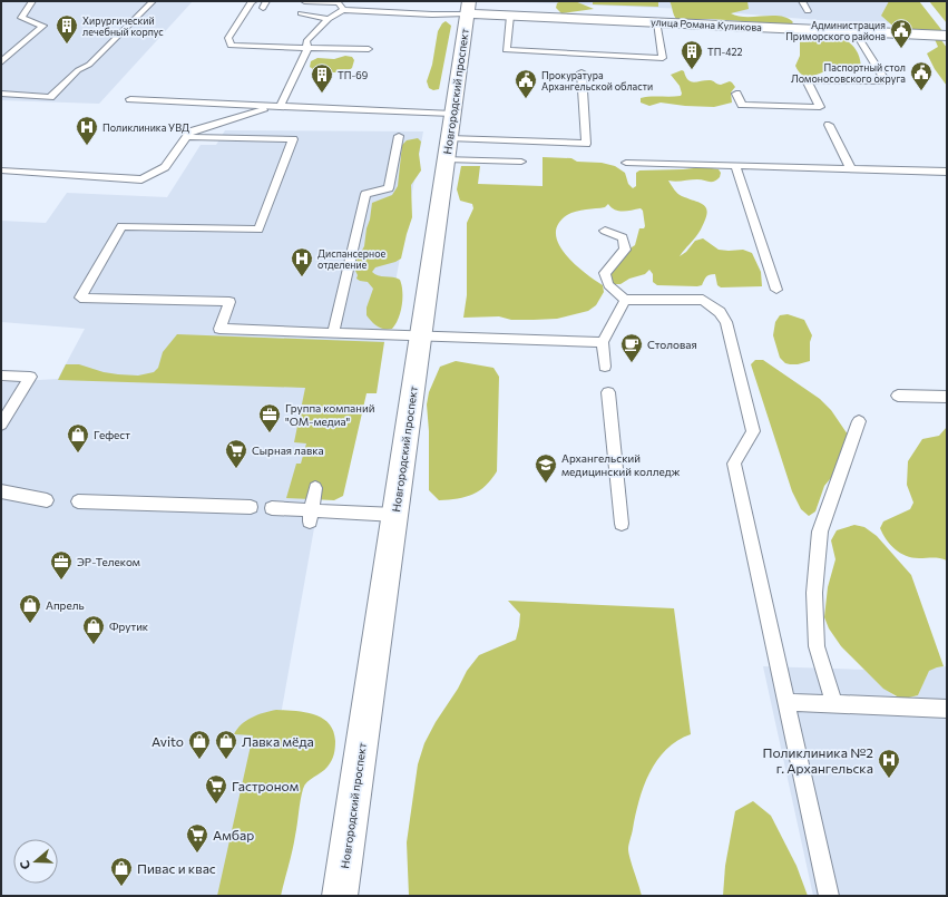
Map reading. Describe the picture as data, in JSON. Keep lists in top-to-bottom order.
{
  "streets": {
    "street": ["улица Романа Куликова", "Новгородский проспект"]
  },
  "crossings": [
    ["улица Романа Куликова", "Новгородский проспект"]
  ],
  "places": {
    "building": ["Хирургический лечебный корпус", "ТП-422", "ТП-69"],
    "public building": ["Администрация Приморского района", "Паспортный стол Ломоносовского округа", "Прокуратура Архангельской области"],
    "hospital": ["Поликлиника УВД", "Диспансерное отделение", "Поликлиника №2 г. Архангельска"],
    "cafe": ["Столовая"],
    "office": ["Группа компаний \"ОМ-медиа\"", "ЭР-Телеком"],
    "shop": [
      "Гефест",
      "Апрель",
      "Фрутик",
      "Avito",
      "Лавка мёда",
      "Пивас и квас"
    ],
    "supermarket": ["Сырная лавка", "Гастроном", "Амбар"],
    "school or university": ["Архангельский медицинский колледж"]
  },
  "north": "left"
}
